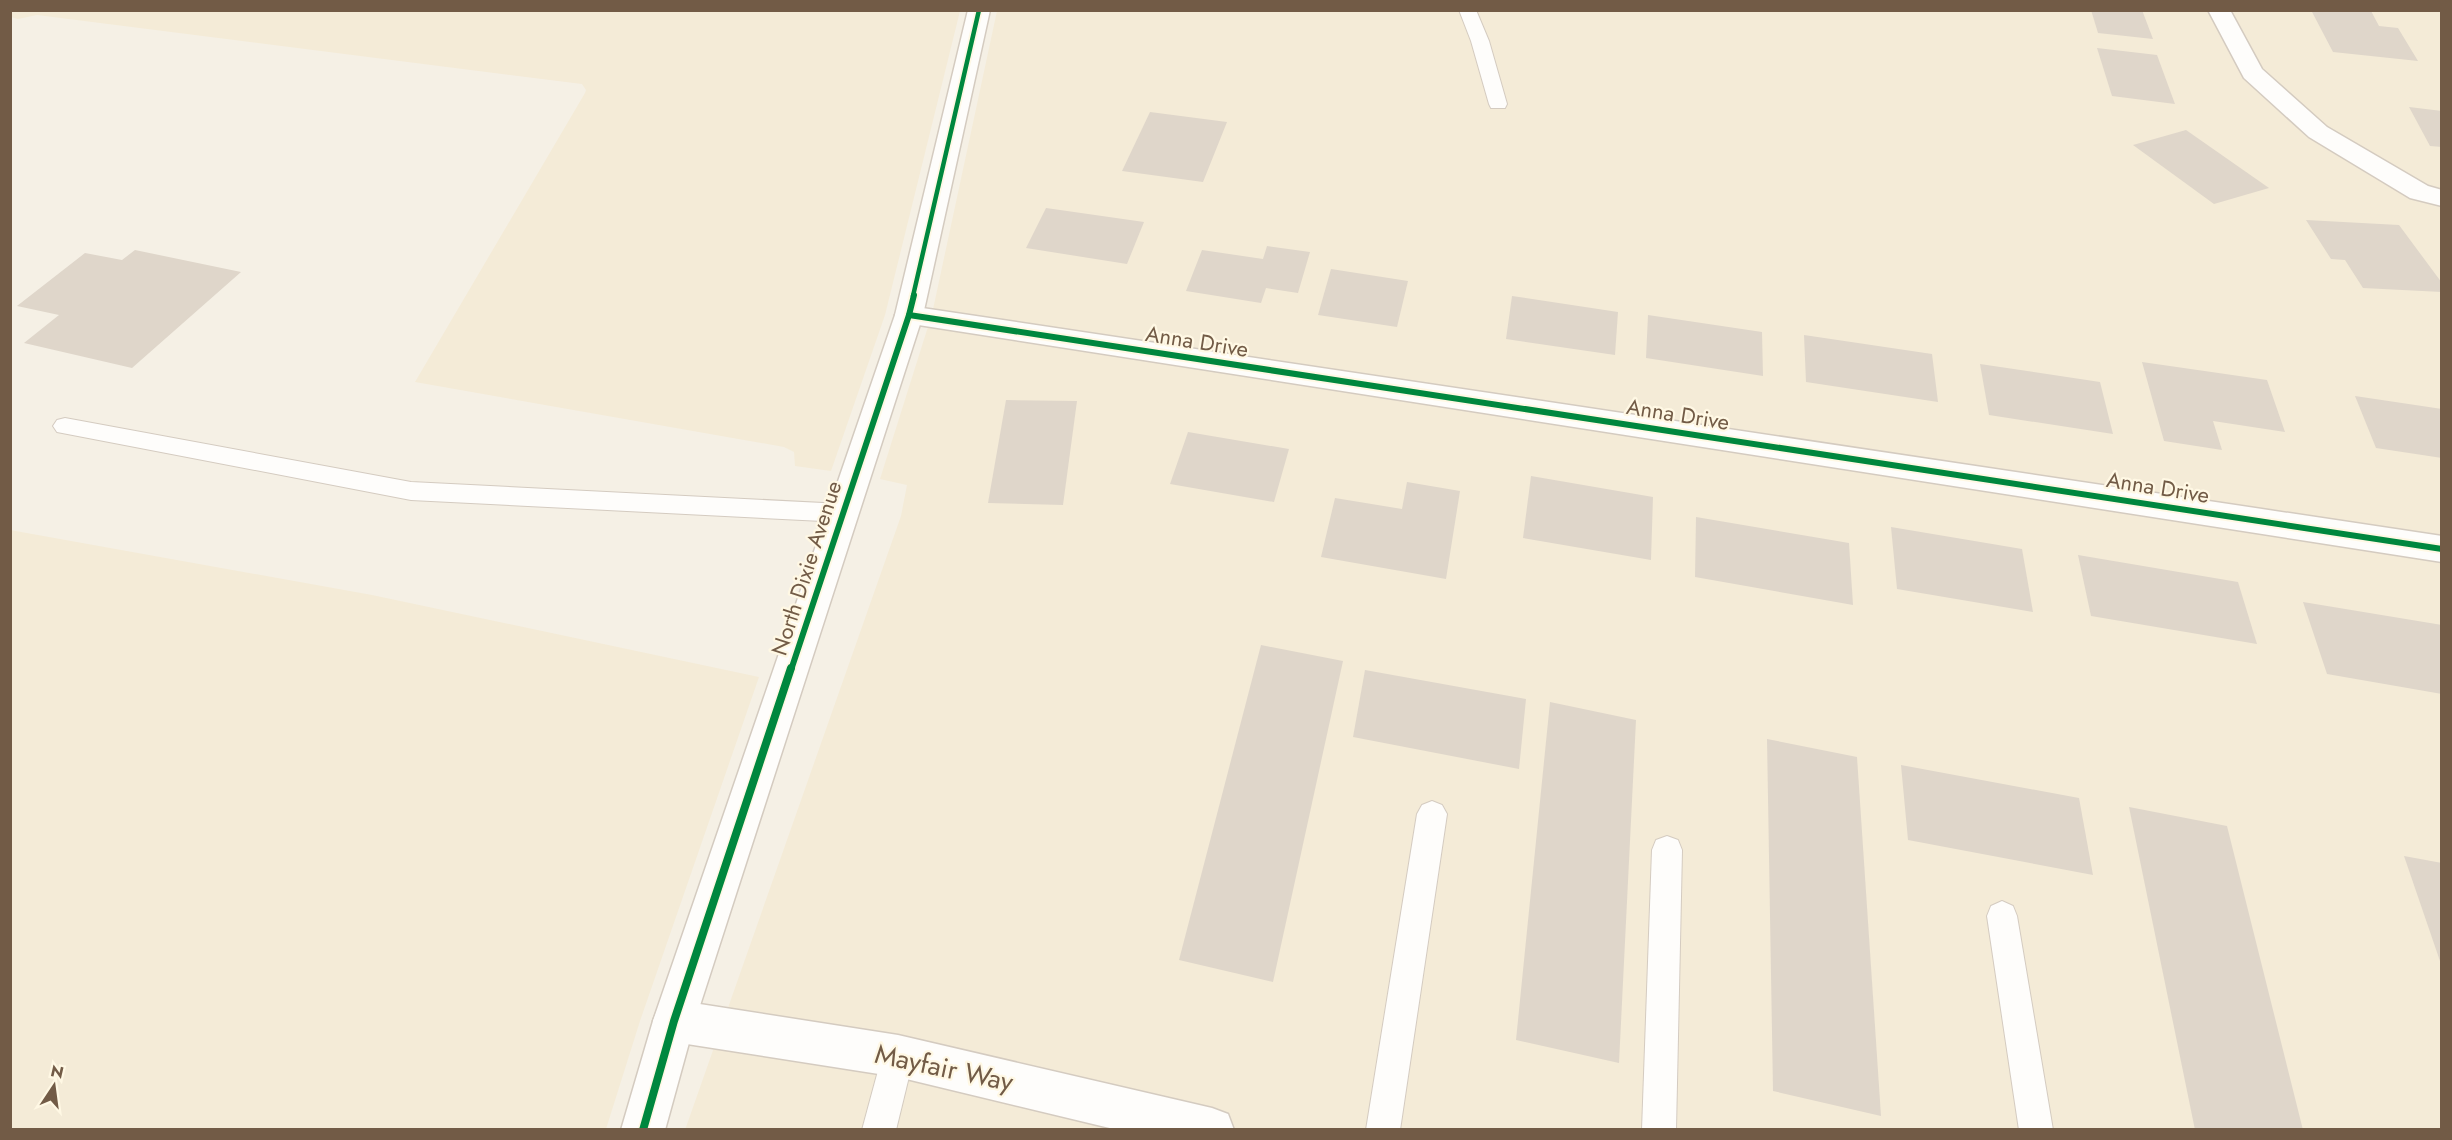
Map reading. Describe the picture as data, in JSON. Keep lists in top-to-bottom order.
{
  "streets": {
    "street": ["Anna Drive", "North Dixie Avenue", "Mayfair Way"]
  },
  "crossings": [
    ["Anna Drive", "North Dixie Avenue"],
    ["North Dixie Avenue", "Mayfair Way"]
  ],
  "north": "top"
}
